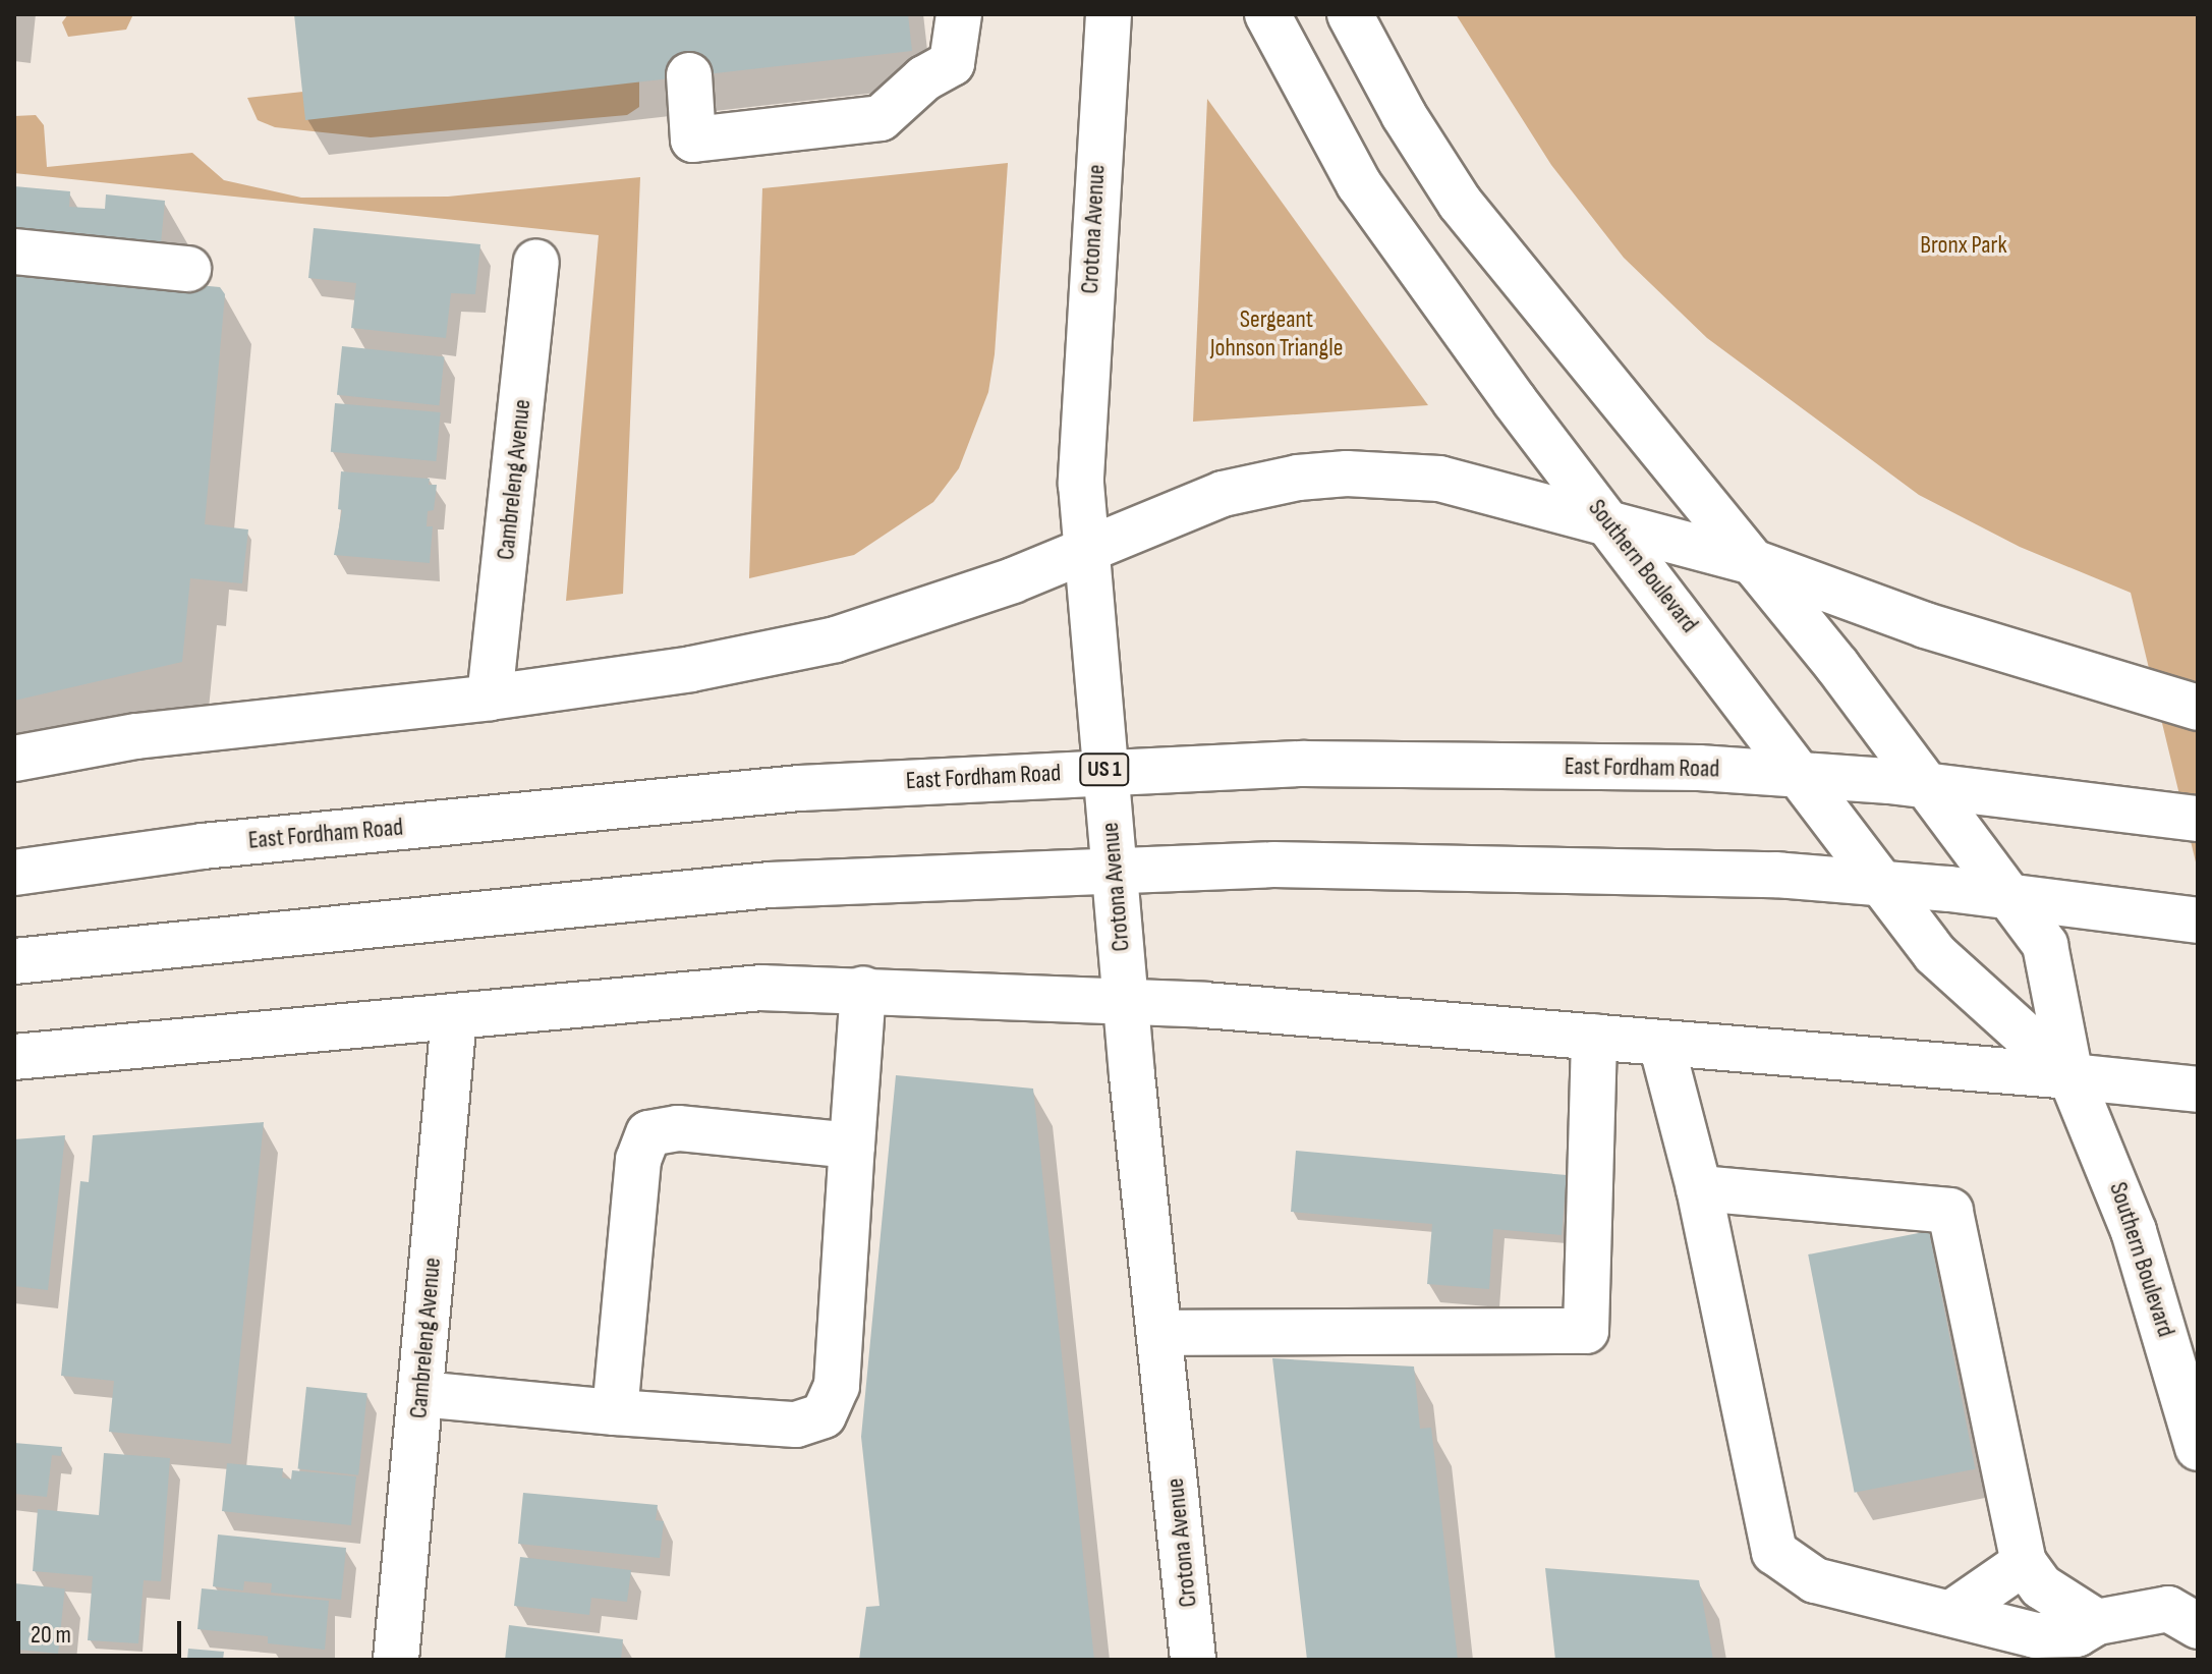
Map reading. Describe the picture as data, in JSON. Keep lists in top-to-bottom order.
{
  "streets": {
    "main road": [
      "Crotona Avenue",
      "Cambreleng Avenue",
      "Southern Boulevard",
      "East Fordham Road",
      "US 1"
    ]
  },
  "parks": ["Bronx Park", "Sergeant Johnson Triangle"],
  "scale_bar": "20 m"
}
